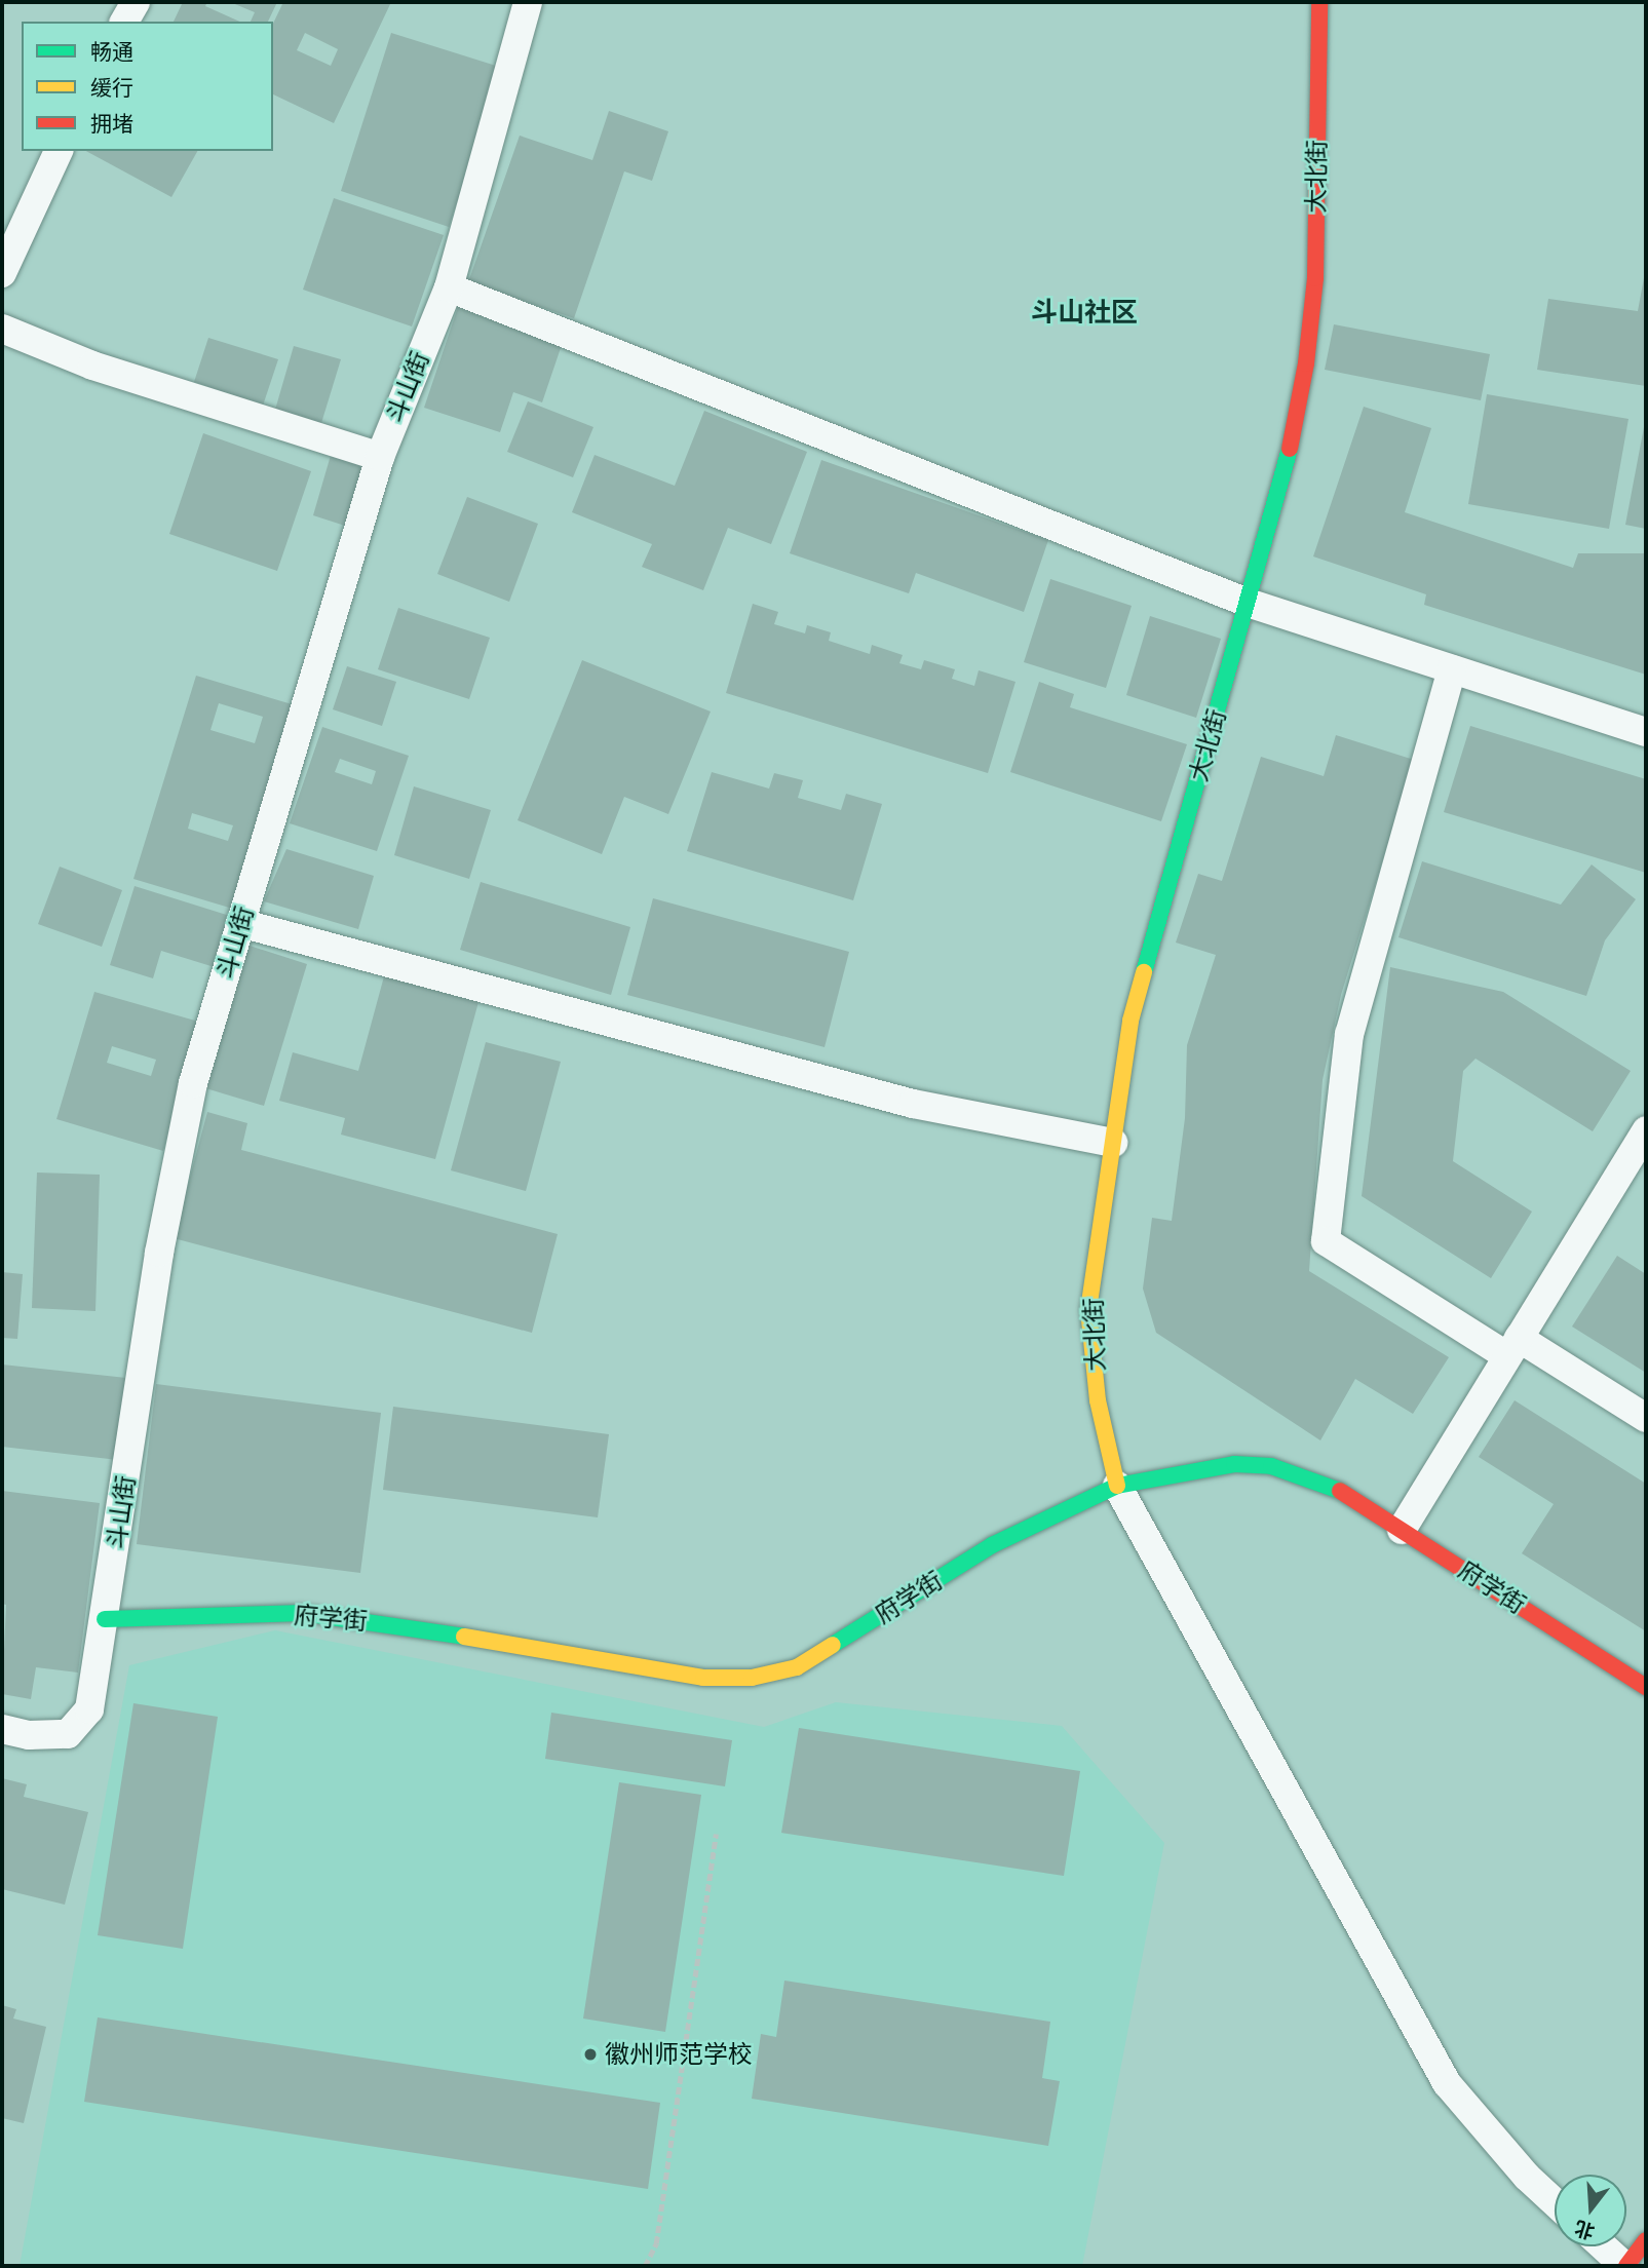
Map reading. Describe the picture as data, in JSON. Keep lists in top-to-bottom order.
{
  "streets": {
    "street": ["大北街", "府学街"],
    "lane": ["斗山街"]
  },
  "crossings": [
    ["大北街", "府学街"],
    ["斗山街", "府学街"]
  ],
  "districts": ["斗山社区"],
  "places": ["徽州师范学校"],
  "legend": ["畅通", "缓行", "拥堵"],
  "north": "bottom"
}
